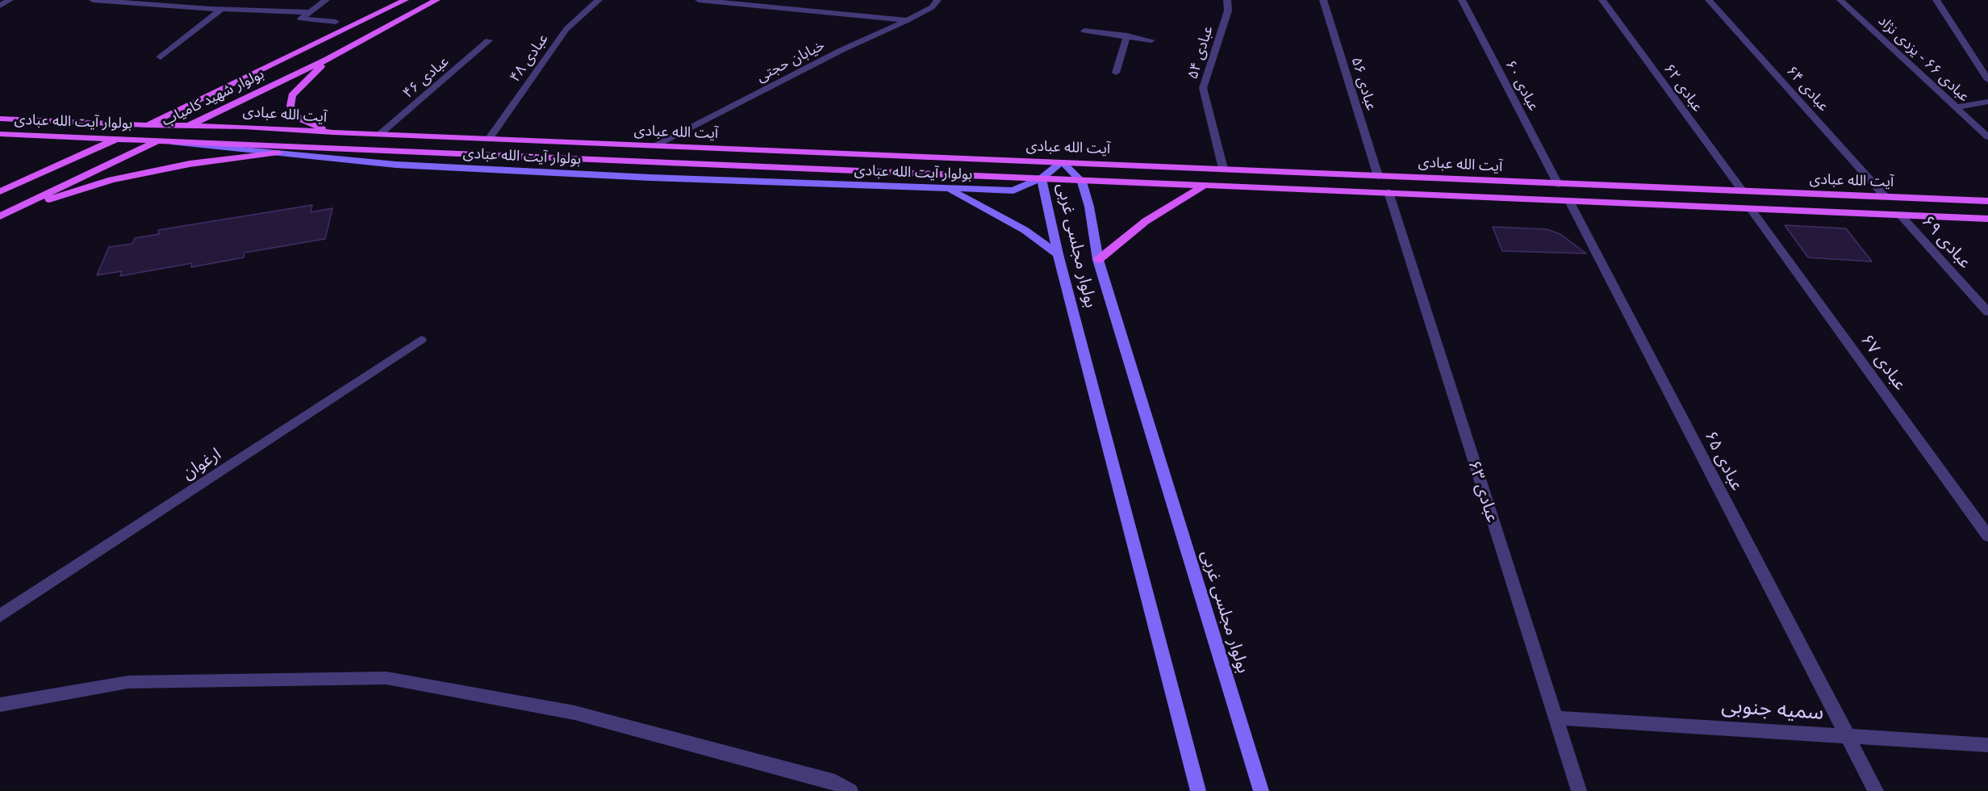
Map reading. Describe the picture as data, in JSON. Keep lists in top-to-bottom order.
{
  "streets": {
    "main road": [
      "بولوار شهید کامیاب",
      "آیت الله عبادی",
      "بولوار آیت الله عبادی",
      "بولوار مجلسی غربی"
    ],
    "street": [
      "عبادی ۵۴",
      "عبادی ۴۸",
      "عبادی ۶۶ - یزدی نژاد",
      "خیابان حجتی",
      "عبادی ۴۶",
      "عبادی ۵۶",
      "عبادی ۶۰",
      "عبادی ۶۲",
      "عبادی ۶۴",
      "عبادی ۶۹",
      "عبادی ۶۷",
      "عبادی ۶۵",
      "ارغوان",
      "عبادی ۶۳",
      "سمیه جنوبی"
    ]
  },
  "crossings": [
    ["عبادی ۵۴", "آیت الله عبادی"],
    ["عبادی ۴۸", "آیت الله عبادی"],
    ["خیابان حجتی", "آیت الله عبادی"],
    ["عبادی ۴۶", "آیت الله عبادی"],
    ["عبادی ۵۶", "آیت الله عبادی"],
    ["عبادی ۶۰", "آیت الله عبادی"],
    ["عبادی ۶۲", "آیت الله عبادی"],
    ["عبادی ۶۴", "آیت الله عبادی"],
    ["بولوار شهید کامیاب", "آیت الله عبادی"],
    ["بولوار شهید کامیاب", "بولوار آیت الله عبادی"],
    ["آیت الله عبادی", "بولوار آیت الله عبادی"],
    ["آیت الله عبادی", "عبادی ۶۹"],
    ["آیت الله عبادی", "بولوار مجلسی غربی"],
    ["آیت الله عبادی", "عبادی ۶۷"],
    ["آیت الله عبادی", "عبادی ۶۵"],
    ["آیت الله عبادی", "عبادی ۶۳"],
    ["بولوار آیت الله عبادی", "بولوار مجلسی غربی"],
    ["عبادی ۶۵", "سمیه جنوبی"],
    ["عبادی ۶۳", "سمیه جنوبی"]
  ]
}
